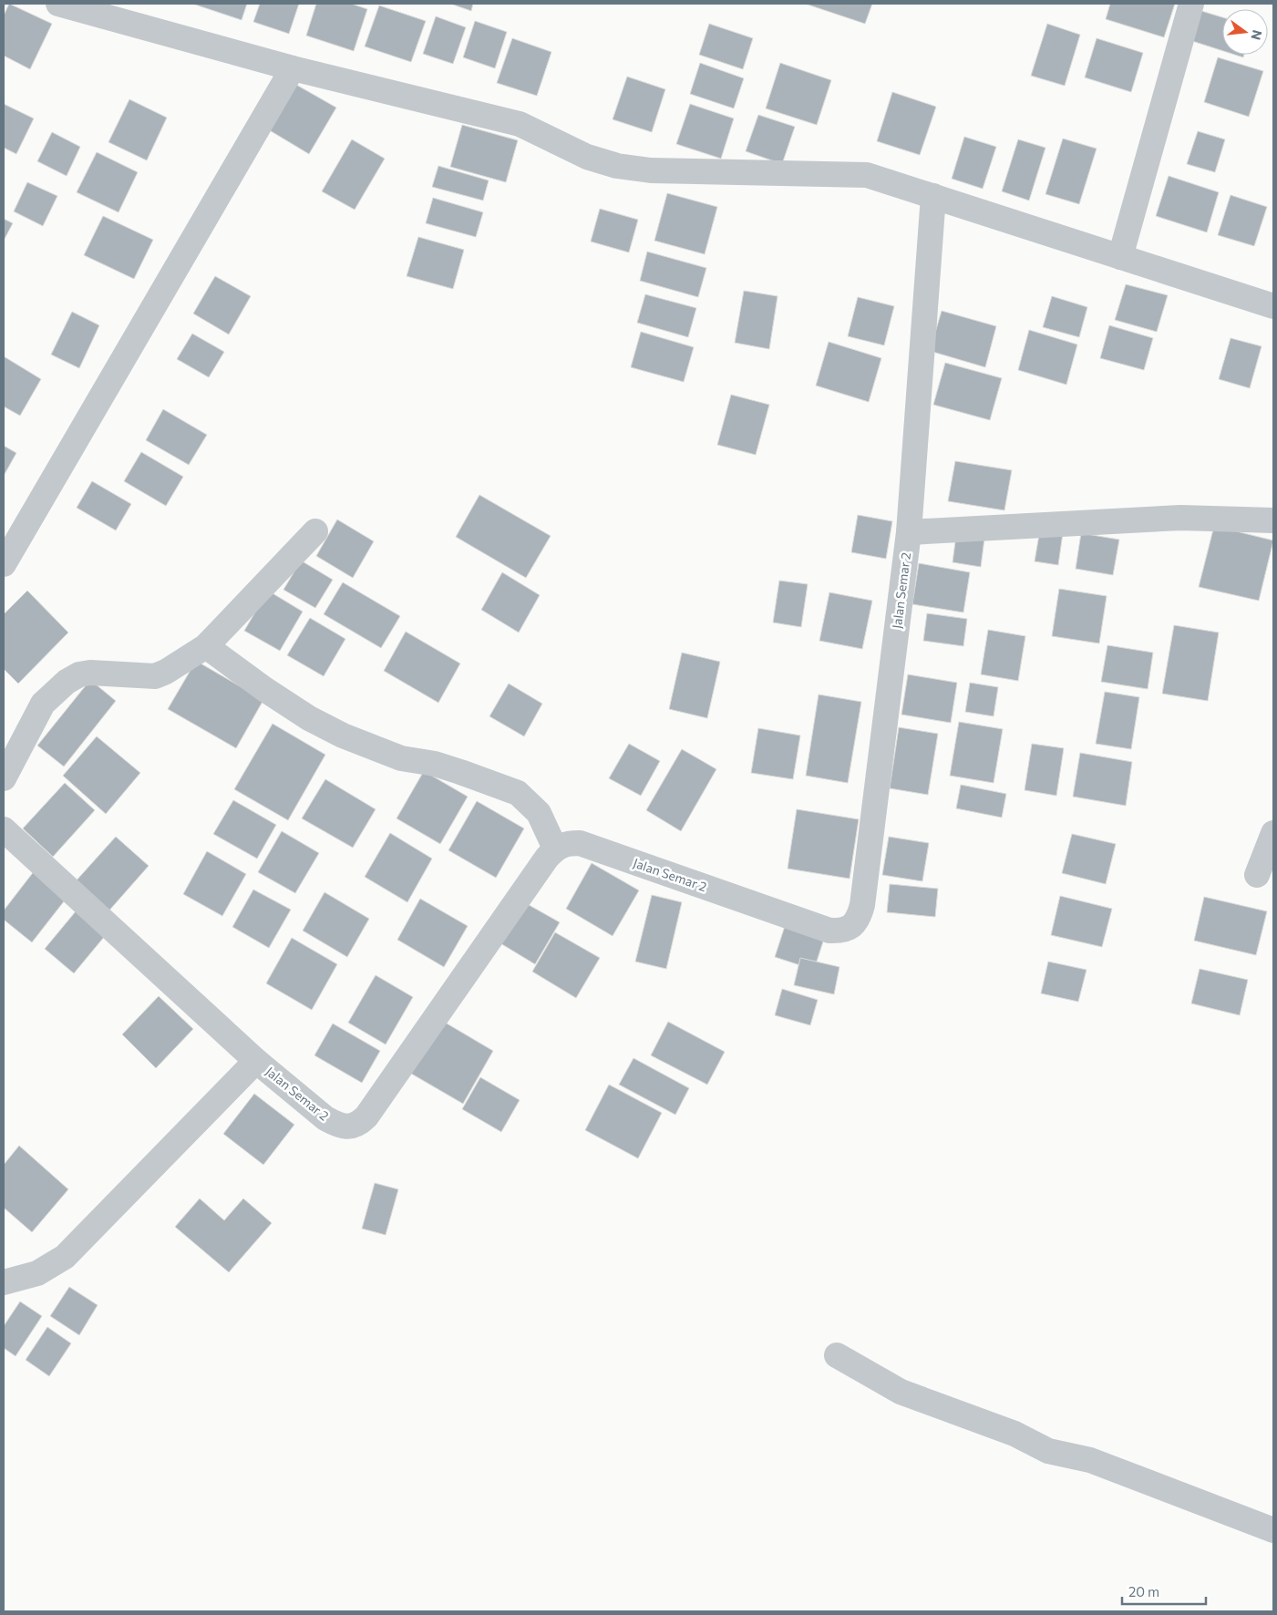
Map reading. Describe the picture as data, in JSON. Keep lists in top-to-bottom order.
{
  "streets": {
    "street": ["Jalan Semar 2"]
  },
  "scale_bar": "20 m",
  "north": "right"
}
